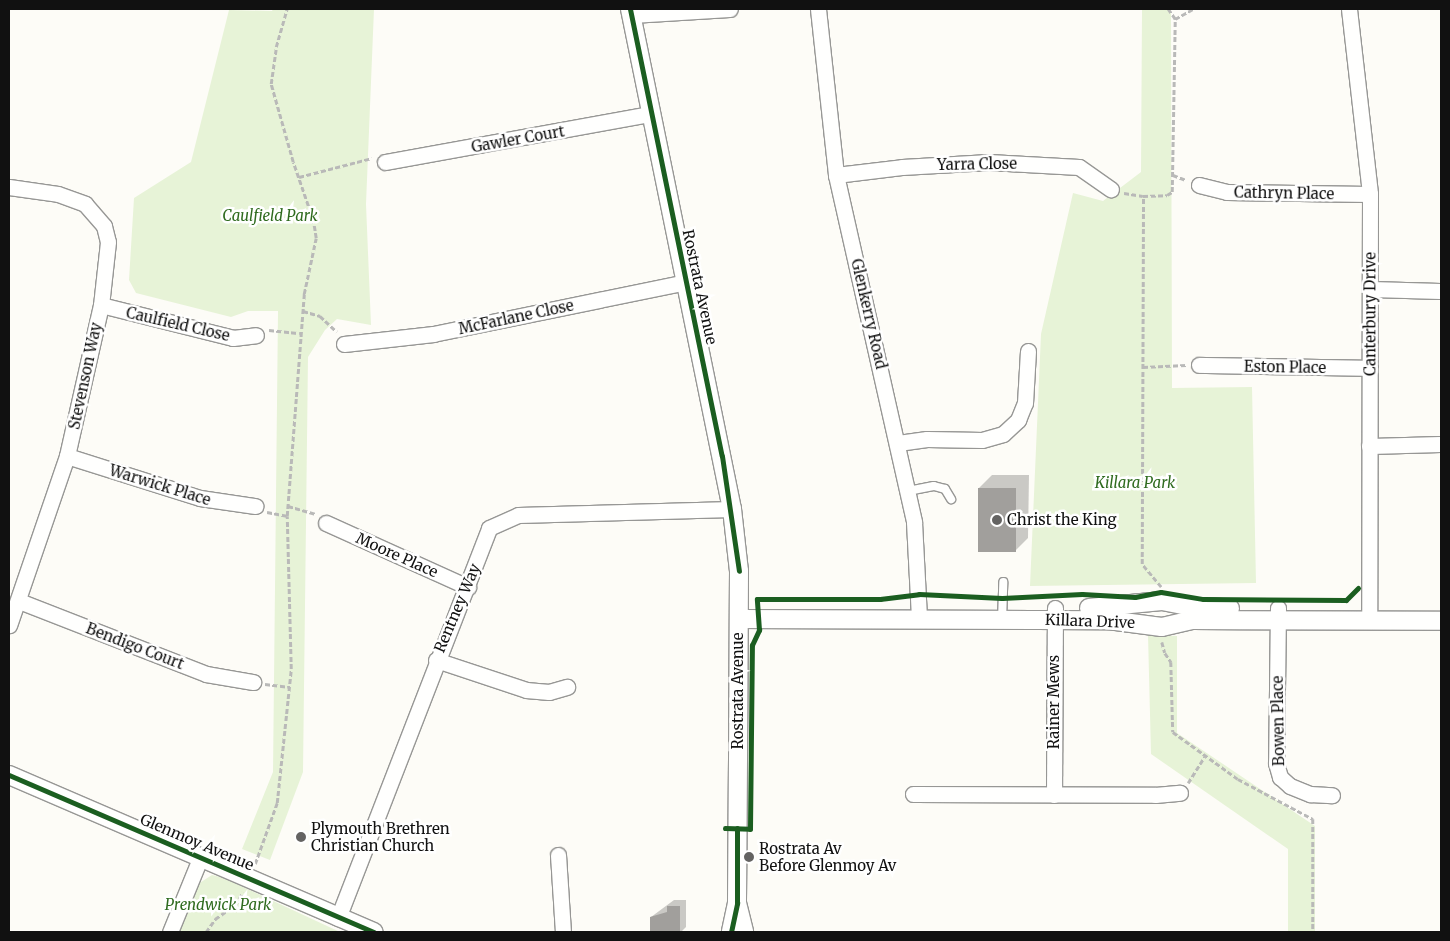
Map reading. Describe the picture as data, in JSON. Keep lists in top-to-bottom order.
{
  "streets": {
    "street": [
      "Gawler Court",
      "Yarra Close",
      "Cathryn Place",
      "Rostrata Avenue",
      "Glenkerry Road",
      "Canterbury Drive",
      "McFarlane Close",
      "Caulfield Close",
      "Eston Place",
      "Stevenson Way",
      "Warwick Place",
      "Moore Place",
      "Rentney Way",
      "Killara Drive",
      "Bendigo Court",
      "Rainer Mews",
      "Bowen Place",
      "Glenmoy Avenue"
    ]
  },
  "crossings": [
    ["Gawler Court", "Rostrata Avenue"],
    ["Yarra Close", "Glenkerry Road"],
    ["Cathryn Place", "Canterbury Drive"],
    ["Rostrata Avenue", "McFarlane Close"],
    ["Rostrata Avenue", "Rentney Way"],
    ["Rostrata Avenue", "Killara Drive"],
    ["Glenkerry Road", "Killara Drive"],
    ["Canterbury Drive", "Eston Place"],
    ["Canterbury Drive", "Killara Drive"],
    ["Caulfield Close", "Stevenson Way"],
    ["Stevenson Way", "Warwick Place"],
    ["Stevenson Way", "Bendigo Court"],
    ["Moore Place", "Rentney Way"],
    ["Rentney Way", "Glenmoy Avenue"],
    ["Killara Drive", "Rainer Mews"],
    ["Killara Drive", "Bowen Place"]
  ],
  "parks": ["Caulfield Park", "Killara Park", "Prendwick Park"],
  "places": ["Christ the King", "Plymouth Brethren Christian Church", "Rostrata Av Before Glenmoy Av"]
}
